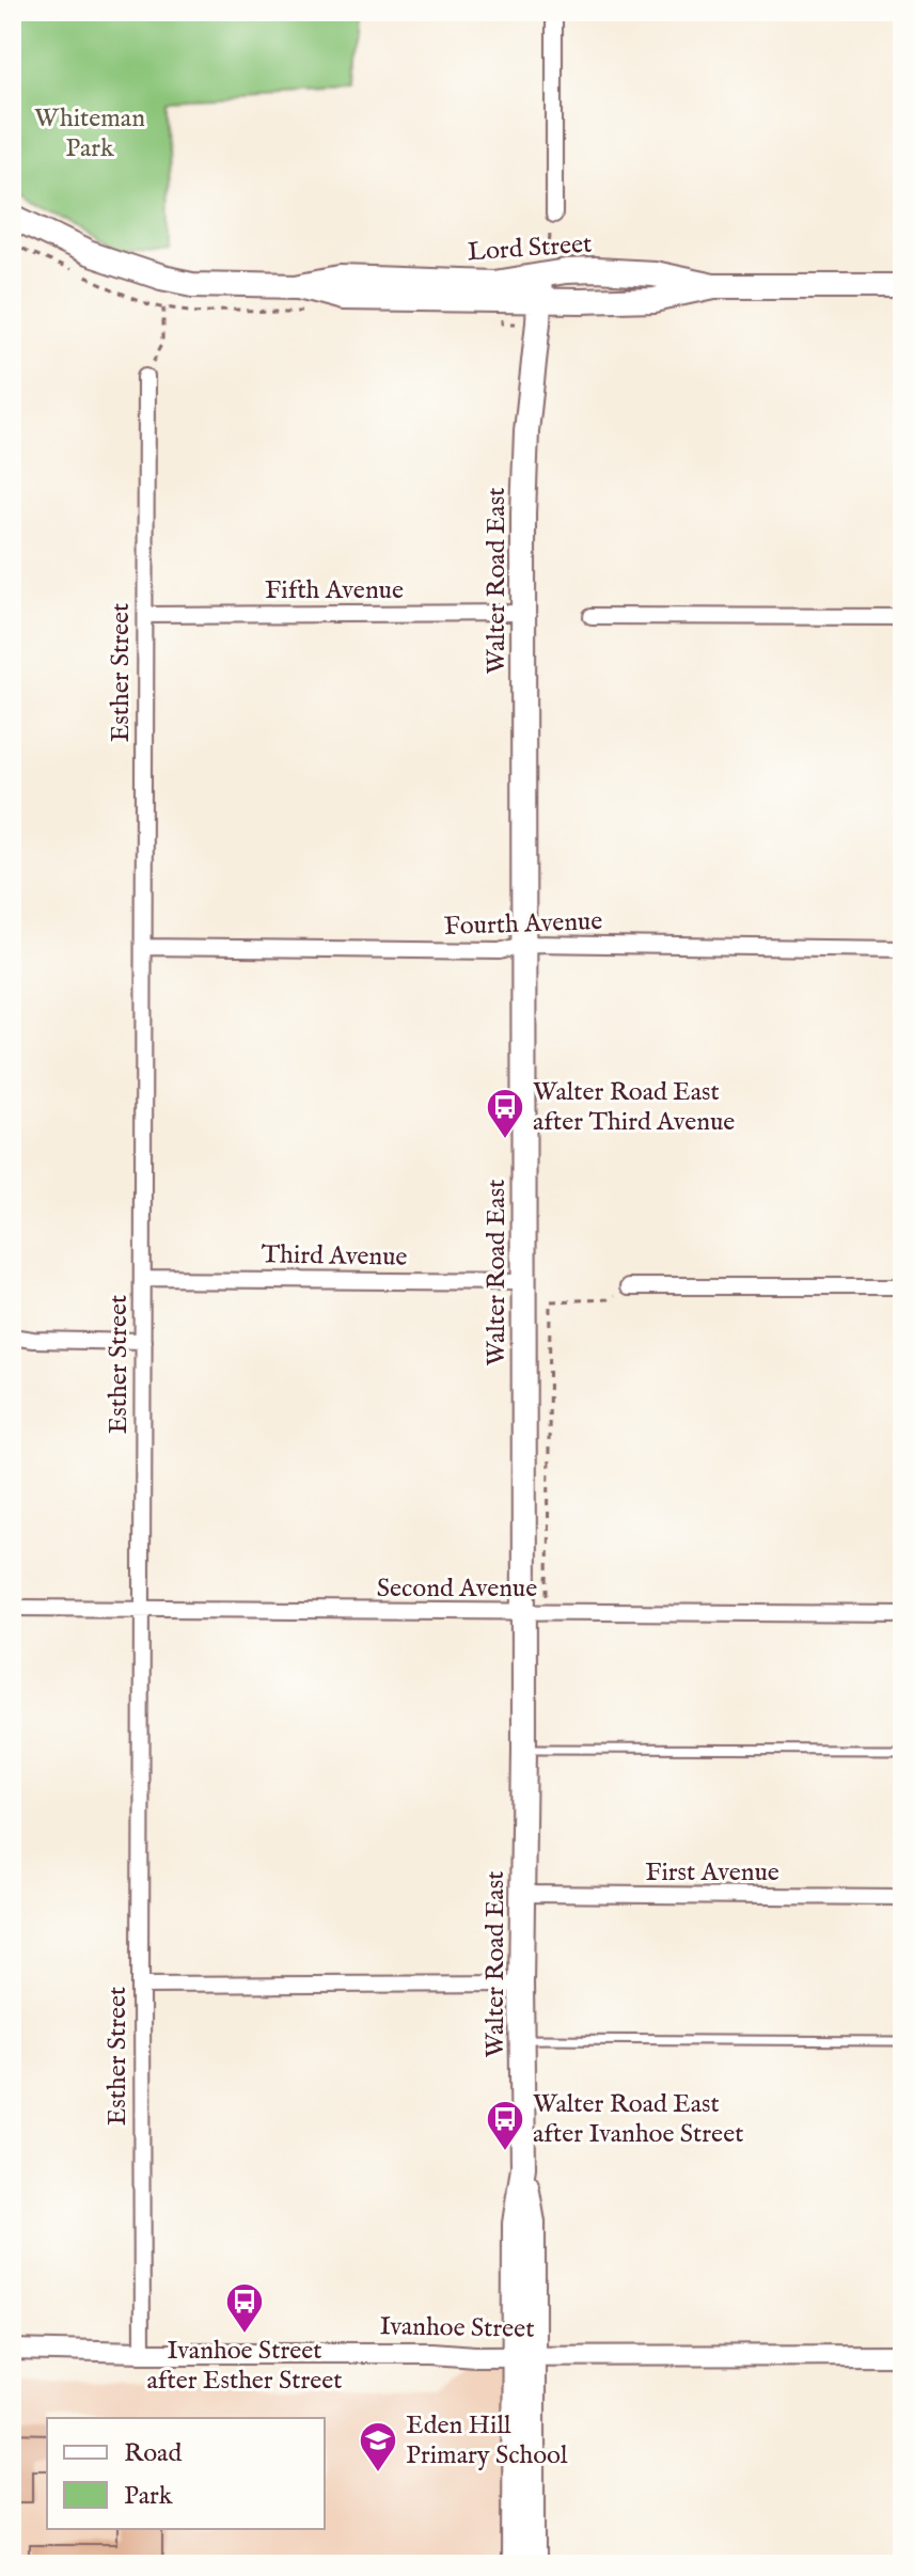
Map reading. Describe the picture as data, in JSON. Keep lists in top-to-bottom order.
{
  "streets": {
    "main road": ["Lord Street", "Walter Road East"],
    "street": [
      "Fifth Avenue",
      "Esther Street",
      "Fourth Avenue",
      "Third Avenue",
      "Second Avenue",
      "First Avenue",
      "Ivanhoe Street"
    ]
  },
  "crossings": [
    ["Lord Street", "Walter Road East"],
    ["Walter Road East", "Fifth Avenue"],
    ["Walter Road East", "Fourth Avenue"],
    ["Walter Road East", "Third Avenue"],
    ["Walter Road East", "Second Avenue"],
    ["Walter Road East", "First Avenue"],
    ["Walter Road East", "Ivanhoe Street"],
    ["Fifth Avenue", "Esther Street"],
    ["Esther Street", "Fourth Avenue"],
    ["Esther Street", "Third Avenue"],
    ["Esther Street", "Second Avenue"],
    ["Esther Street", "Ivanhoe Street"]
  ],
  "parks": ["Whiteman Park"],
  "places": {
    "bus stop": ["Walter Road East after Third Avenue", "Walter Road East after Ivanhoe Street", "Ivanhoe Street after Esther Street"],
    "school or university": ["Eden Hill Primary School"]
  },
  "legend": ["Road", "Park"]
}
